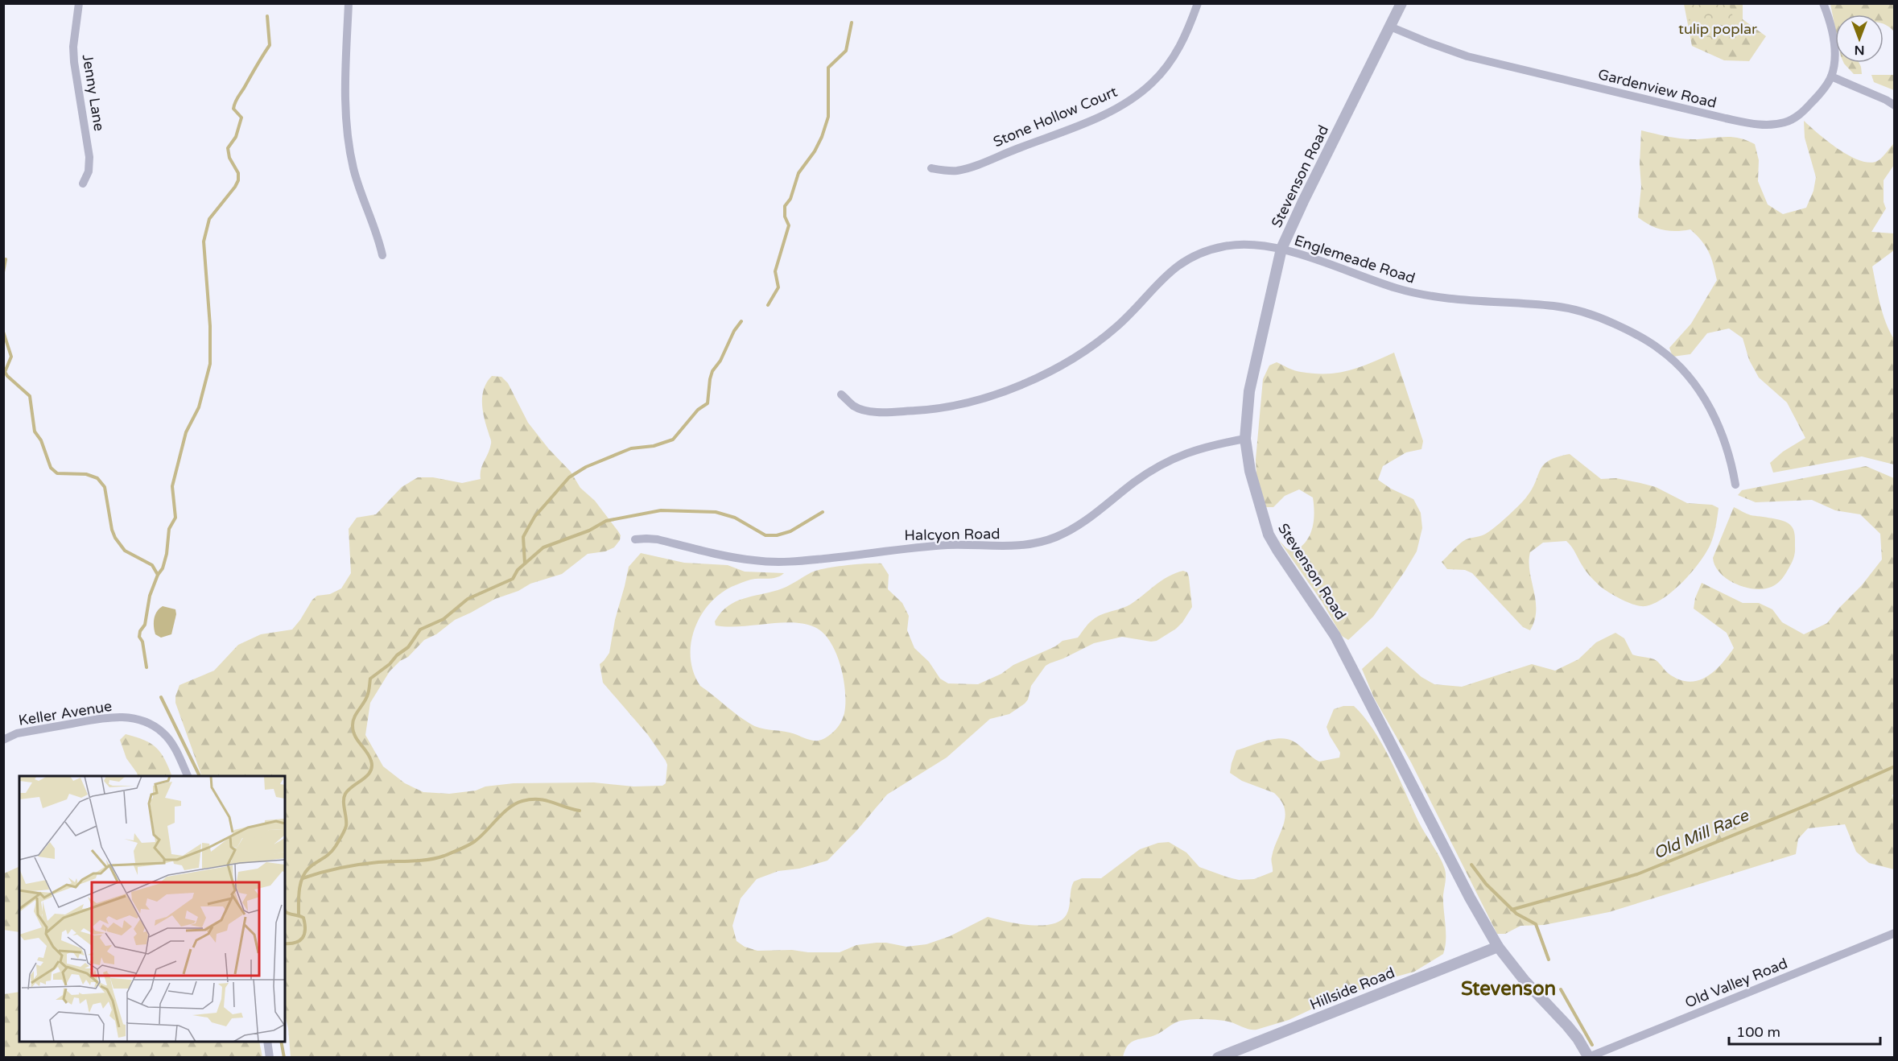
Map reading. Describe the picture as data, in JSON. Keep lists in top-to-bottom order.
{
  "streets": {
    "street": [
      "Gardenview Road",
      "Jenny Lane",
      "Stone Hollow Court",
      "Stevenson Road",
      "Englemeade Road",
      "Halcyon Road",
      "Keller Avenue",
      "Old Valley Road",
      "Hillside Road"
    ]
  },
  "crossings": [
    ["Gardenview Road", "Stevenson Road"],
    ["Stevenson Road", "Englemeade Road"],
    ["Stevenson Road", "Halcyon Road"],
    ["Stevenson Road", "Old Valley Road"],
    ["Stevenson Road", "Hillside Road"]
  ],
  "districts": ["Stevenson"],
  "water": ["Old Mill Race"],
  "parks": ["tulip poplar"],
  "scale_bar": "100 m",
  "north": "bottom"
}
